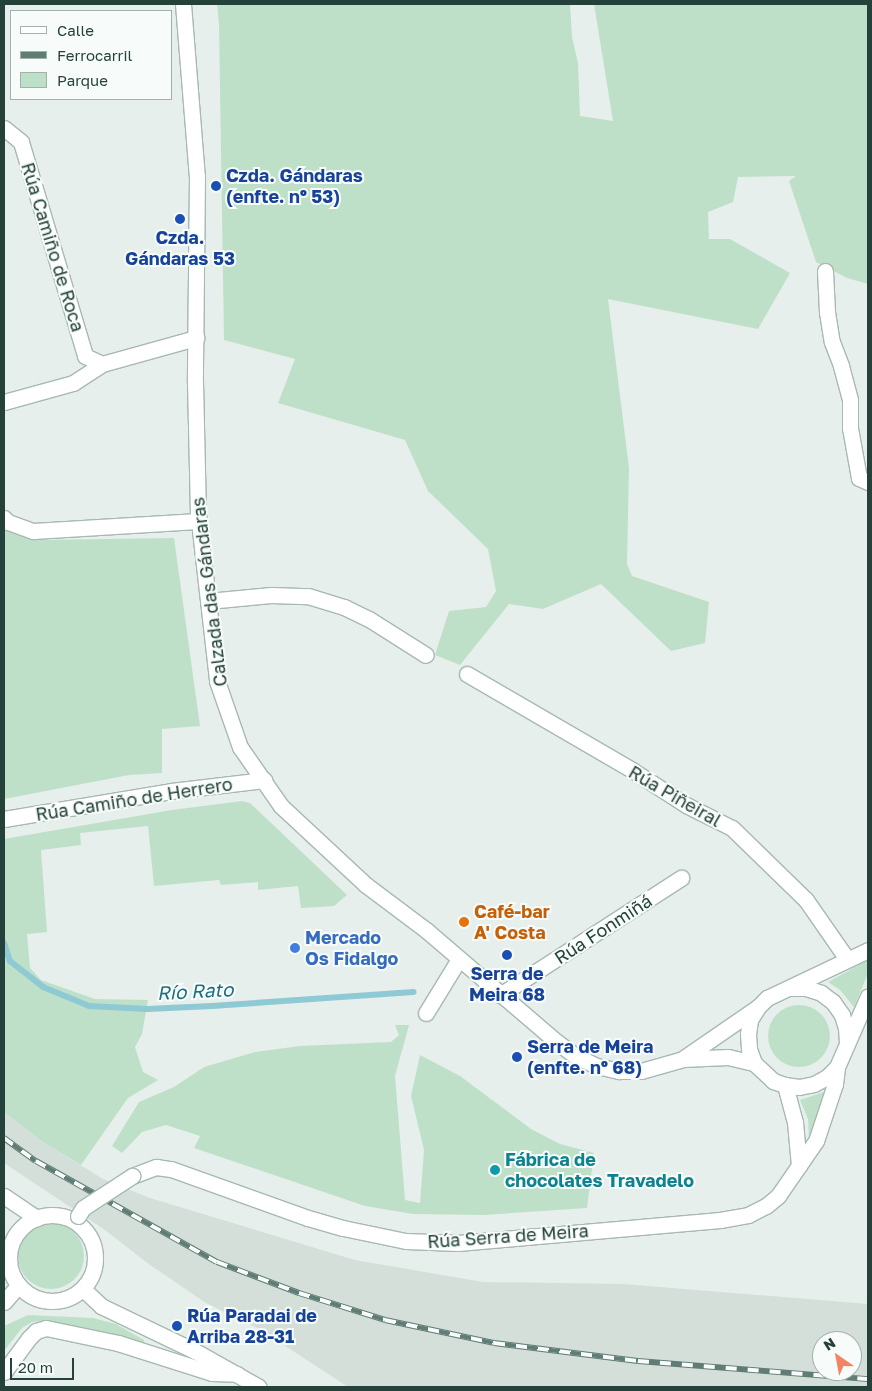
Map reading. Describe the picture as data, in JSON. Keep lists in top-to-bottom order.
{
  "streets": {
    "street": [
      "Rúa Camiño de Roca",
      "Calzada das Gándaras",
      "Rúa Piñeiral",
      "Rúa Camiño de Herrero",
      "Rúa Fonmiñá",
      "Rúa Serra de Meira"
    ]
  },
  "crossings": [
    ["Calzada das Gándaras", "Rúa Camiño de Herrero"],
    ["Calzada das Gándaras", "Rúa Fonmiñá"]
  ],
  "water": ["Río Rato"],
  "places": [
    "Czda. Gándaras (enfte. nº 53)",
    "Czda. Gándaras 53",
    "Café-bar A' Costa",
    "Mercado Os Fidalgo",
    "Serra de Meira 68",
    "Serra de Meira (enfte. nº 68)",
    "Fábrica de chocolates Travadelo",
    "Rúa Paradai de Arriba 28-31"
  ],
  "legend": ["Calle", "Ferrocarril", "Parque"],
  "scale_bar": "20 m",
  "north": "top left"
}
